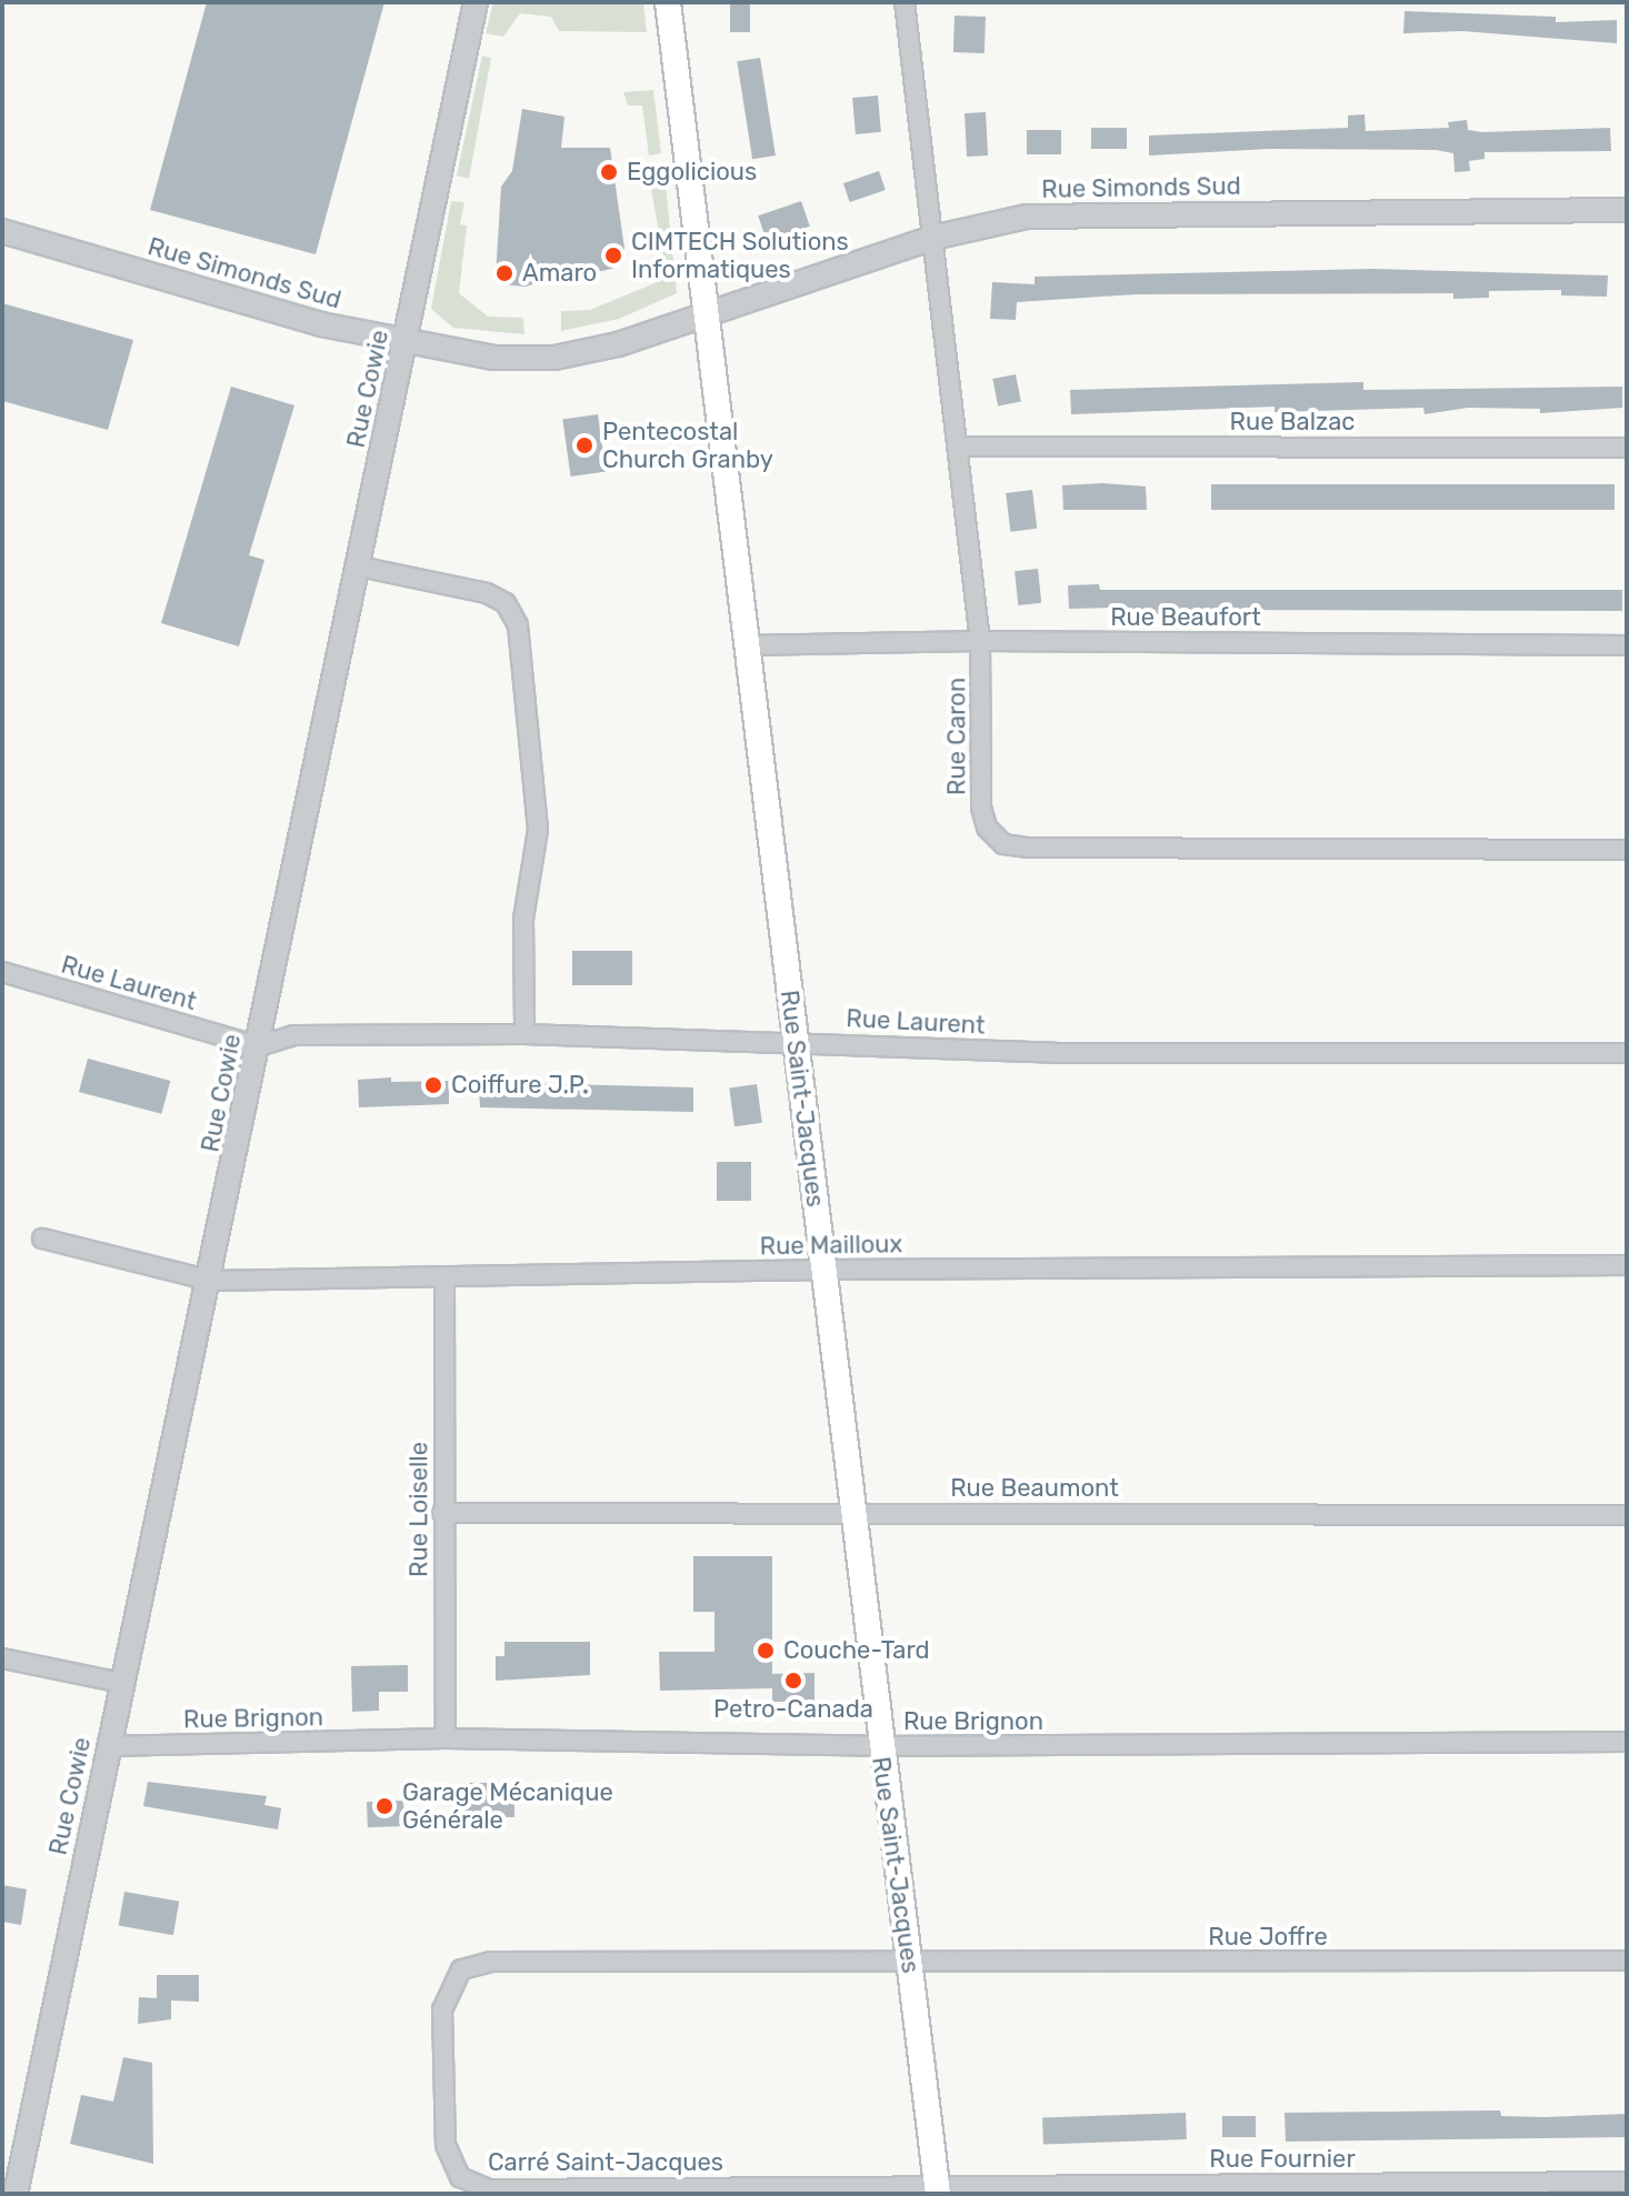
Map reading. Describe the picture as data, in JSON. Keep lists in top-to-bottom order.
{
  "streets": {
    "main road": ["Rue Saint-Jacques"],
    "street": [
      "Rue Simonds Sud",
      "Rue Cowie",
      "Rue Balzac",
      "Rue Beaufort",
      "Rue Caron",
      "Rue Laurent",
      "Rue Mailloux",
      "Rue Beaumont",
      "Rue Loiselle",
      "Rue Brignon",
      "Rue Joffre",
      "Rue Fournier",
      "Carré Saint-Jacques"
    ]
  },
  "crossings": [
    ["Rue Simonds Sud", "Rue Cowie"],
    ["Rue Simonds Sud", "Rue Caron"],
    ["Rue Simonds Sud", "Rue Saint-Jacques"],
    ["Rue Cowie", "Rue Laurent"],
    ["Rue Cowie", "Rue Mailloux"],
    ["Rue Cowie", "Rue Brignon"],
    ["Rue Balzac", "Rue Caron"],
    ["Rue Beaufort", "Rue Caron"],
    ["Rue Beaufort", "Rue Saint-Jacques"],
    ["Rue Laurent", "Rue Saint-Jacques"],
    ["Rue Saint-Jacques", "Rue Mailloux"],
    ["Rue Saint-Jacques", "Rue Beaumont"],
    ["Rue Saint-Jacques", "Rue Brignon"],
    ["Rue Saint-Jacques", "Rue Joffre"],
    ["Rue Saint-Jacques", "Rue Fournier"],
    ["Rue Saint-Jacques", "Carré Saint-Jacques"],
    ["Rue Mailloux", "Rue Loiselle"],
    ["Rue Beaumont", "Rue Loiselle"],
    ["Rue Loiselle", "Rue Brignon"],
    ["Rue Joffre", "Carré Saint-Jacques"],
    ["Rue Fournier", "Carré Saint-Jacques"]
  ],
  "places": [
    "Eggolicious",
    "CIMTECH Solutions Informatiques",
    "Amaro",
    "Pentecostal Church Granby",
    "Coiffure J.P.",
    "Couche-Tard",
    "Petro-Canada",
    "Garage Mécanique Générale"
  ]
}
